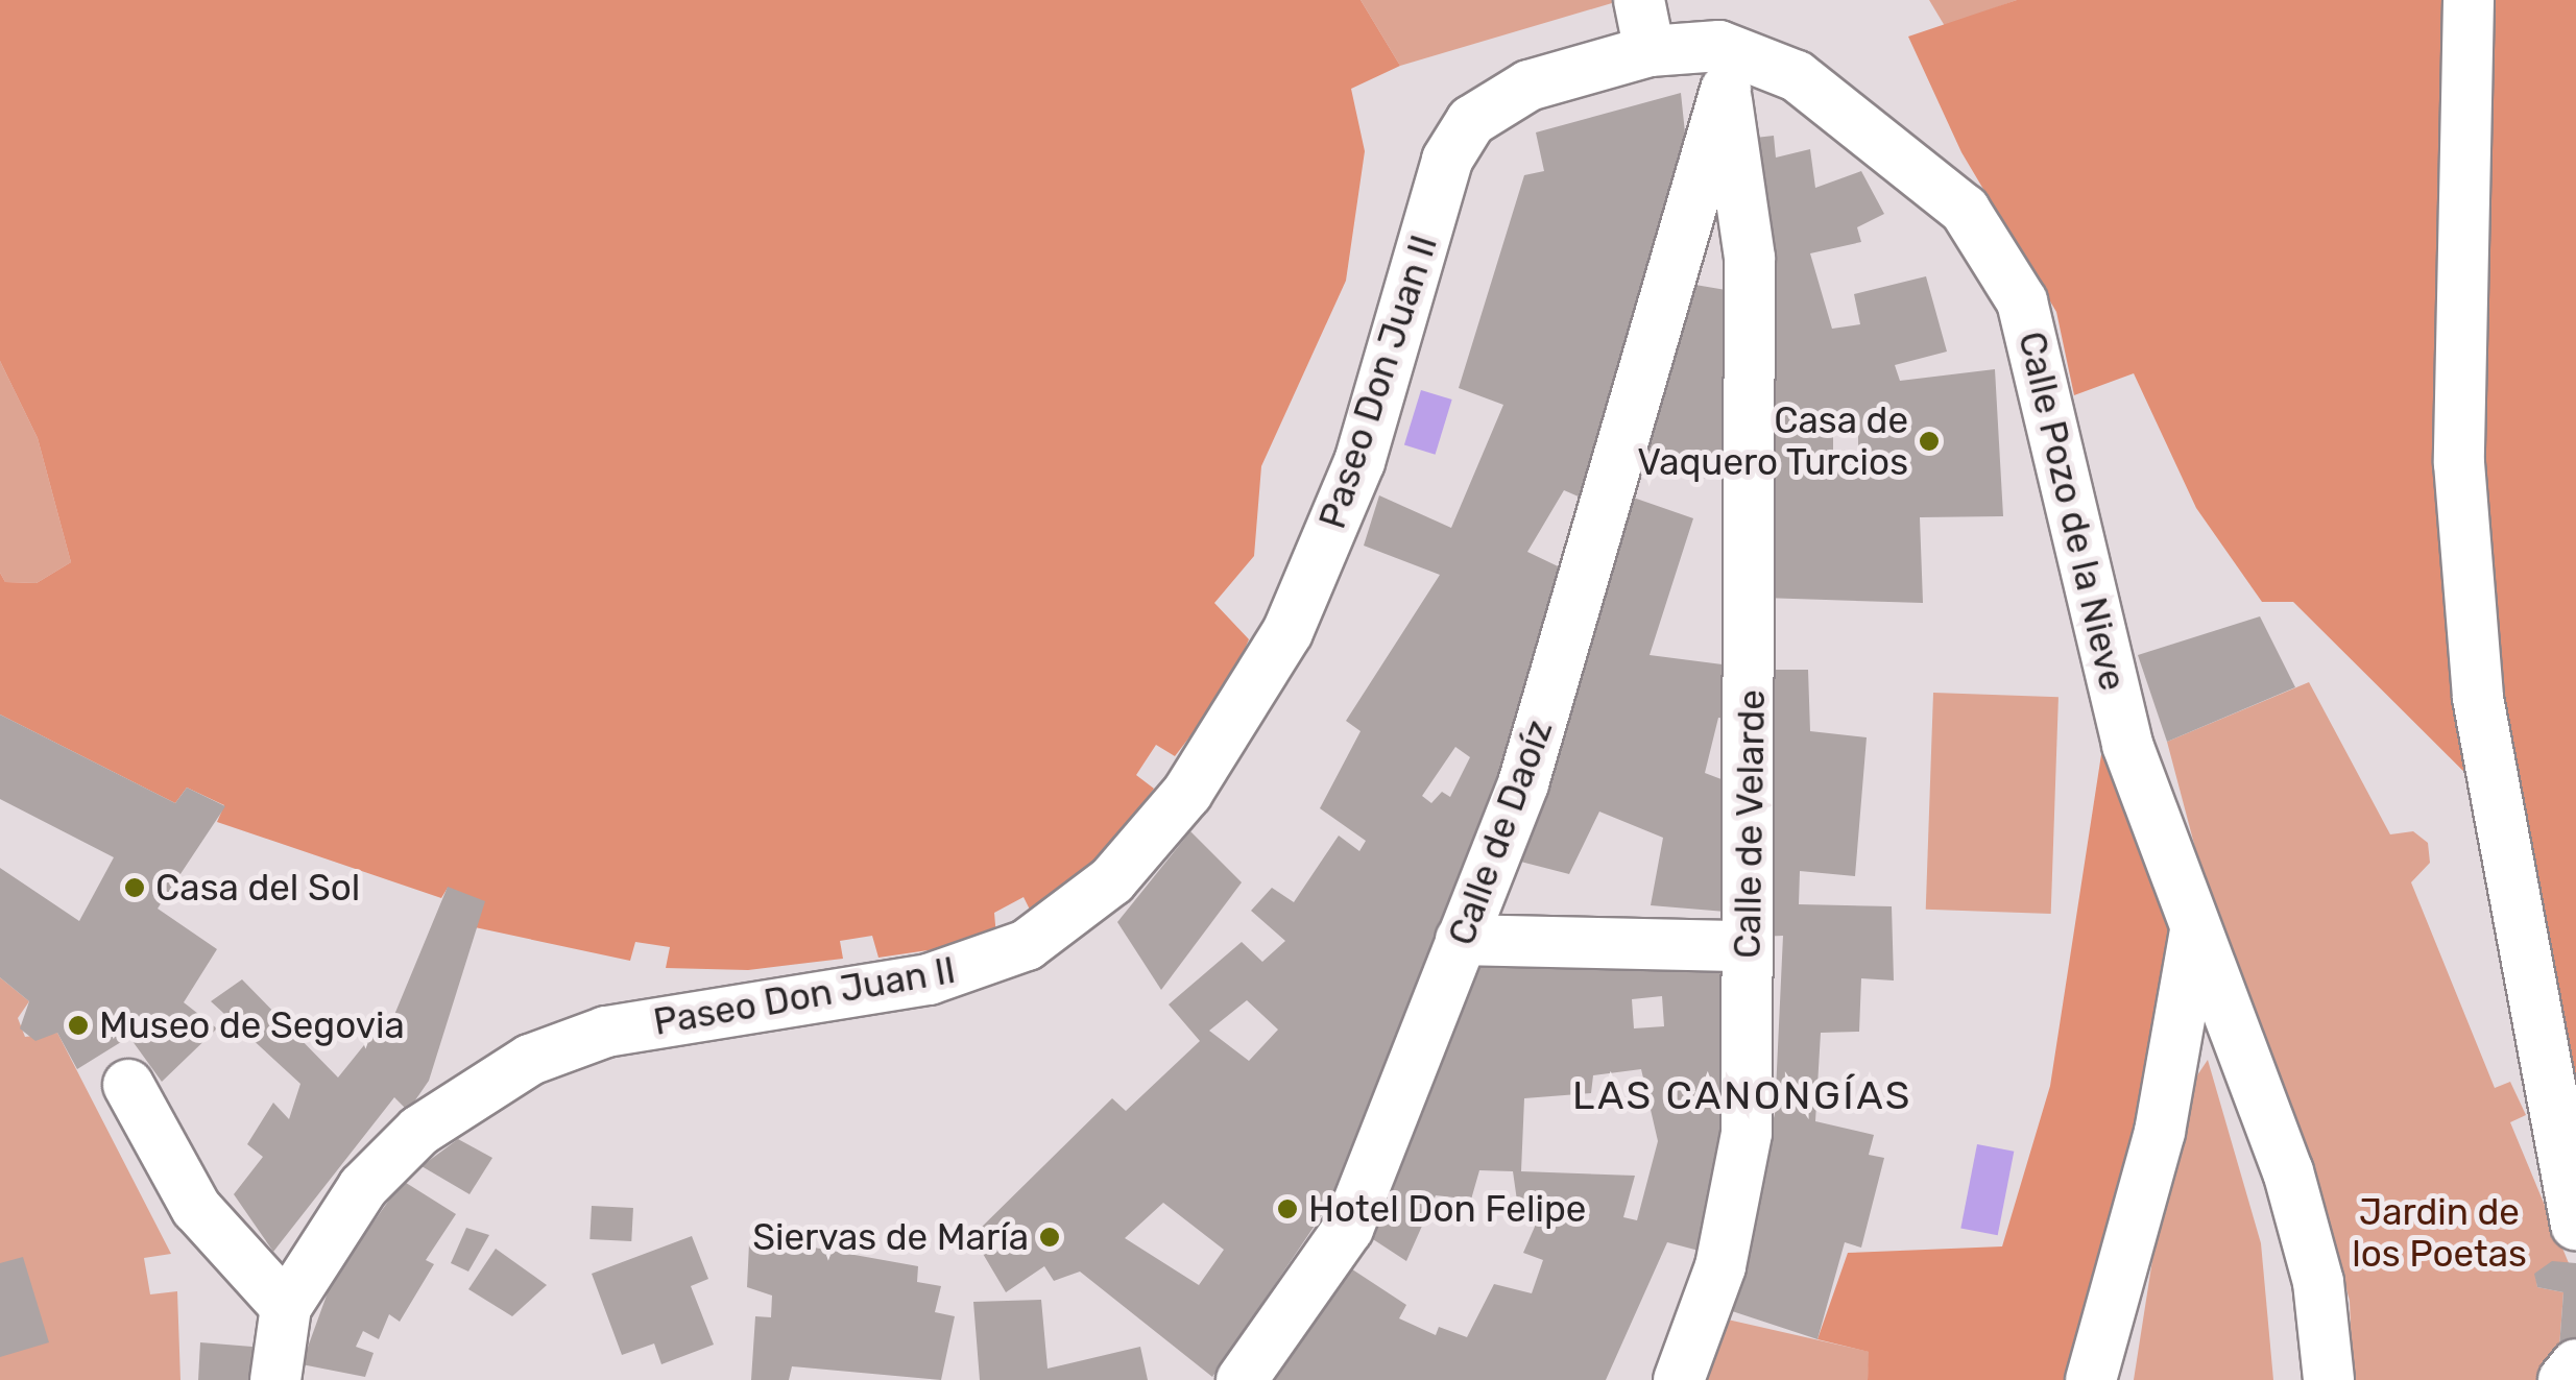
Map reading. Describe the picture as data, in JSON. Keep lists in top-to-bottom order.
{
  "streets": {
    "street": [
      "Paseo Don Juan II",
      "Calle Pozo de la Nieve",
      "Calle de Velarde",
      "Calle de Daoíz"
    ]
  },
  "crossings": [
    ["Paseo Don Juan II", "Calle Pozo de la Nieve"],
    ["Paseo Don Juan II", "Calle de Velarde"],
    ["Paseo Don Juan II", "Calle de Daoíz"],
    ["Calle Pozo de la Nieve", "Calle de Velarde"],
    ["Calle Pozo de la Nieve", "Calle de Daoíz"],
    ["Calle de Velarde", "Calle de Daoíz"]
  ],
  "districts": ["LAS CANONGÍAS"],
  "parks": ["Jardin de los Poetas"],
  "places": [
    "Casa de Vaquero Turcios",
    "Casa del Sol",
    "Museo de Segovia",
    "Hotel Don Felipe",
    "Siervas de María"
  ]
}
